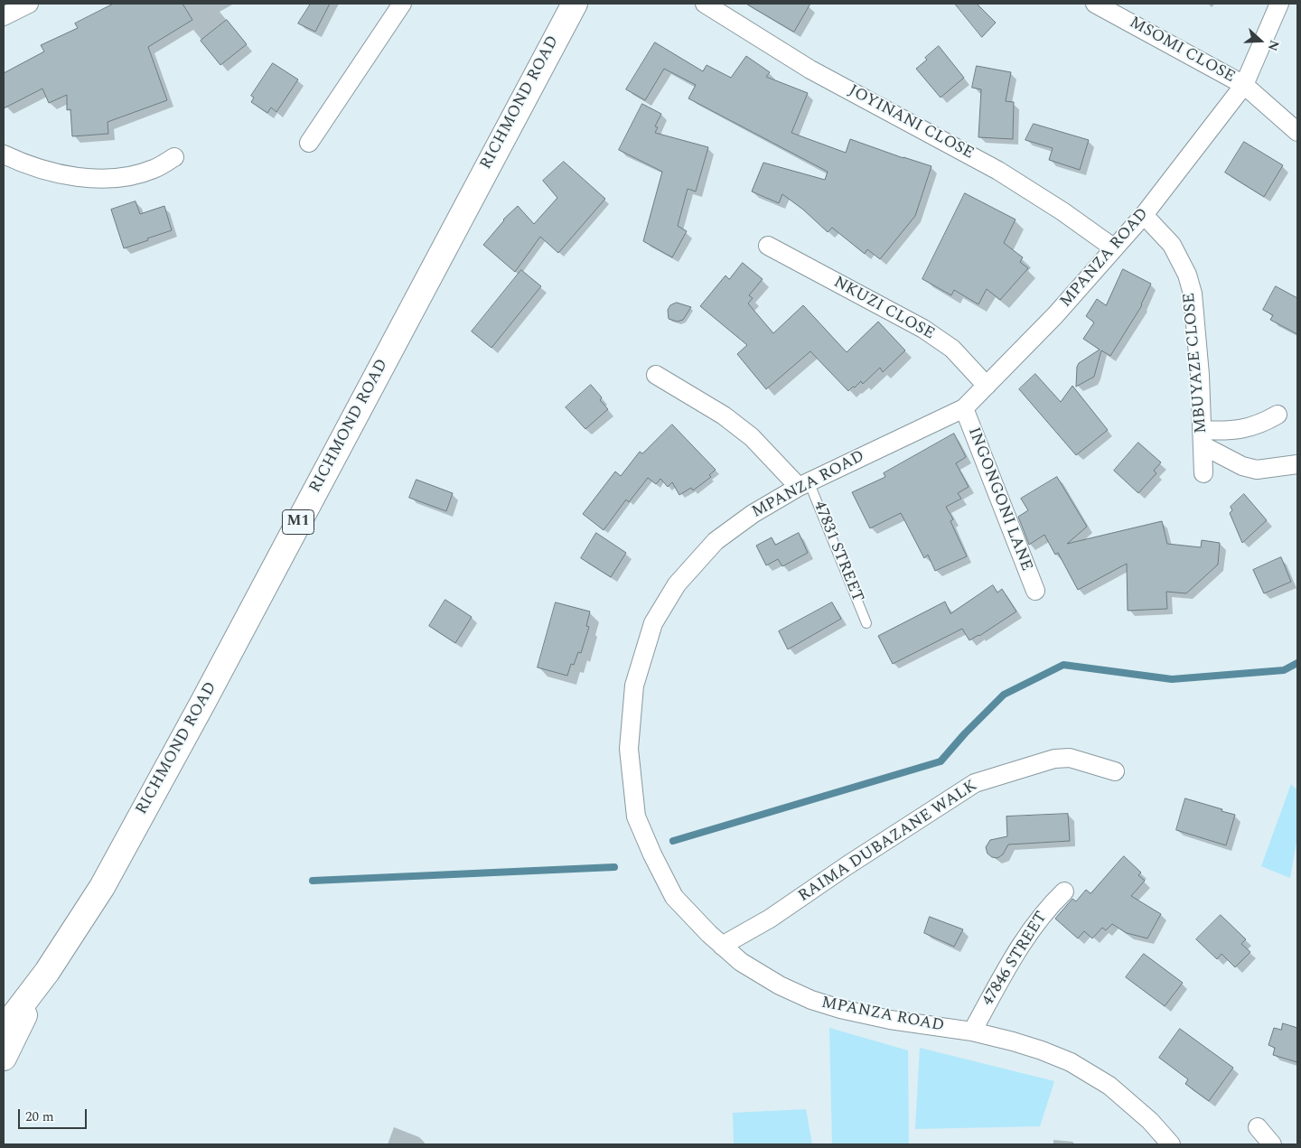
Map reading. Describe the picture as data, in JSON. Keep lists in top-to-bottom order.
{
  "streets": {
    "highway": ["RICHMOND ROAD", "M1"],
    "street": [
      "MSOMI CLOSE",
      "JOYINANI CLOSE",
      "MPANZA ROAD",
      "NKUZI CLOSE",
      "MBUYAZE CLOSE",
      "INGONGONI LANE",
      "RAIMA DUBAZANE WALK",
      "47846 STREET"
    ],
    "lane": ["47831 STREET"]
  },
  "crossings": [
    ["MSOMI CLOSE", "MPANZA ROAD"],
    ["JOYINANI CLOSE", "MPANZA ROAD"],
    ["MPANZA ROAD", "NKUZI CLOSE"],
    ["MPANZA ROAD", "MBUYAZE CLOSE"],
    ["MPANZA ROAD", "INGONGONI LANE"],
    ["MPANZA ROAD", "47831 STREET"],
    ["MPANZA ROAD", "RAIMA DUBAZANE WALK"],
    ["MPANZA ROAD", "47846 STREET"]
  ],
  "scale_bar": "20 m",
  "north": "right"
}
